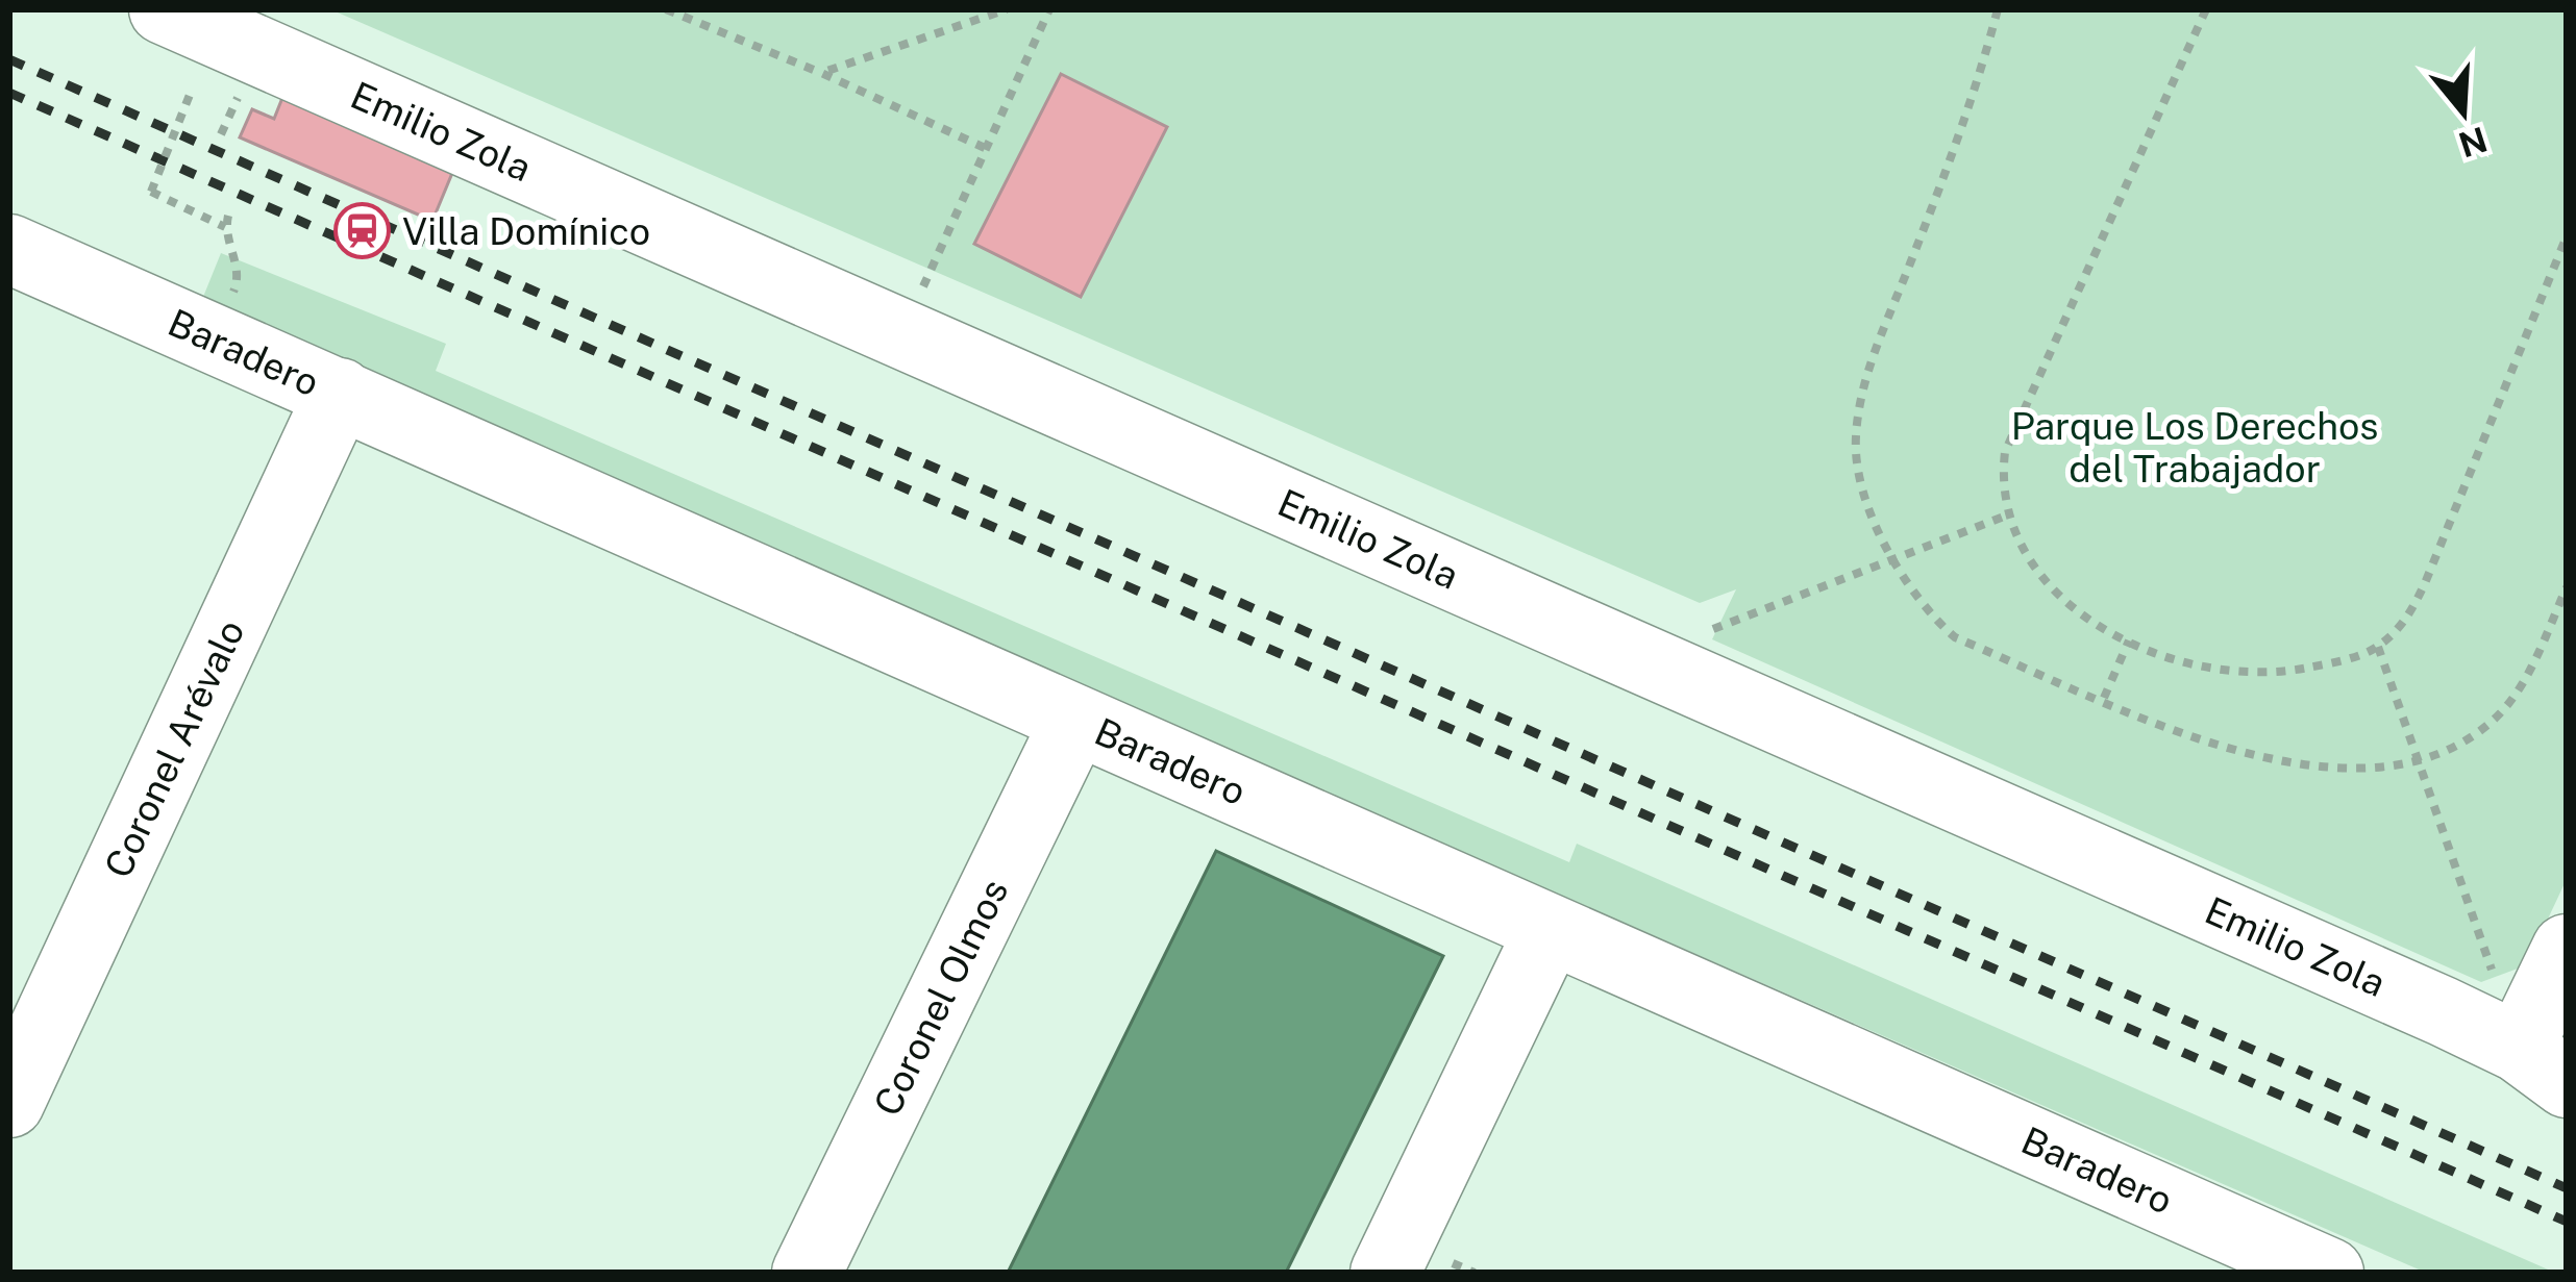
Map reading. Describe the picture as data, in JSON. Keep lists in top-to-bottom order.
{
  "streets": {
    "street": [
      "Emilio Zola",
      "Baradero",
      "Coronel Arévalo",
      "Coronel Olmos"
    ]
  },
  "crossings": [
    ["Baradero", "Coronel Arévalo"],
    ["Baradero", "Coronel Olmos"]
  ],
  "parks": ["Parque Los Derechos del Trabajador"],
  "places": {
    "station": ["Villa Domínico"]
  },
  "north": "bottom"
}
